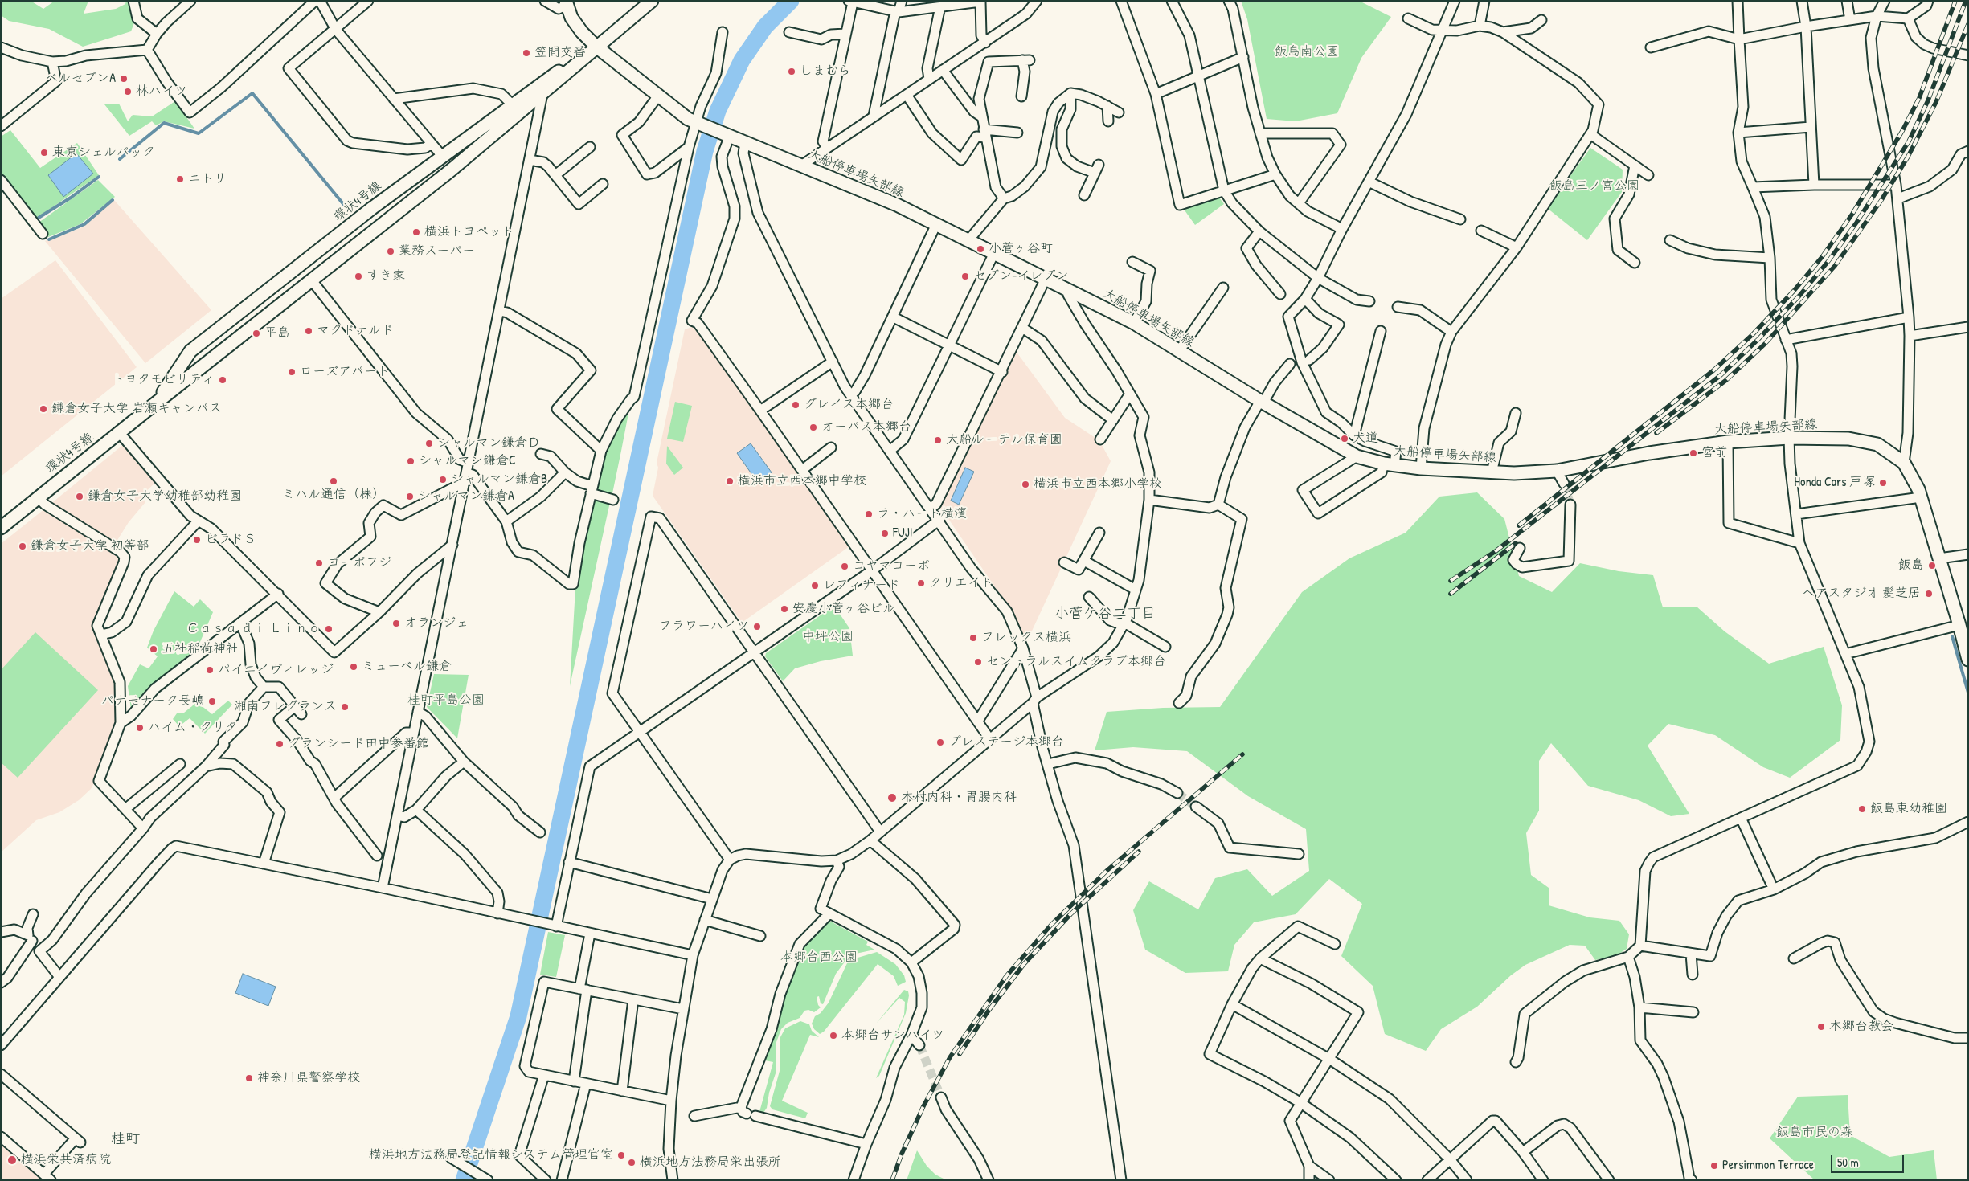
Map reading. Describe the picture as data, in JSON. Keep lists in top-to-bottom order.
{
  "streets": {
    "main road": ["大船停車場矢部線", "環状4号線"]
  },
  "districts": ["小菅ケ谷二丁目", "桂町"],
  "parks": [
    "飯島南公園",
    "飯島三ノ宮公園",
    "中坪公園",
    "桂町平島公園",
    "本郷台西公園",
    "飯島市民の森"
  ],
  "places": [
    "笠間交番",
    "しまむら",
    "ベルセブンA",
    "林ハイツ",
    "東京シェルパック",
    "ニトリ",
    "横浜トヨペット",
    "小菅ヶ谷町",
    "業務スーパー",
    "すき家",
    "セブン-イレブン",
    "マクドナルド",
    "平島",
    "ローズアパート",
    "トヨタモビリティ",
    "グレイス本郷台",
    "鎌倉女子大学 岩瀬キャンパス",
    "オーパス本郷台",
    "大道",
    "大船ルーテル保育園",
    "シャルマン鎌倉Ｄ",
    "宮前",
    "シャルマン鎌倉C",
    "シャルマン鎌倉B",
    "ミハル通信（株）",
    "横浜市立西本郷中学校",
    "Honda Cars 戸塚",
    "横浜市立西本郷小学校",
    "鎌倉女子大学幼稚部幼稚園",
    "シャルマン鎌倉A",
    "ラ・ハート横濱",
    "FUJI",
    "ビラドＳ",
    "鎌倉女子大学 初等部",
    "コーポフジ",
    "飯島",
    "コヤマコーポ",
    "クリエイト",
    "レフィナード",
    "ヘアスタジオ 髪芝居",
    "安慶小菅ヶ谷ビル",
    "オランジェ",
    "フラワーハイツ",
    "Ｃａｓａ ｄｉ Ｌｉｎｏ",
    "フレックス横浜",
    "五社稲荷神社",
    "セントラルスイムクラブ本郷台",
    "ミューベル鎌倉",
    "パイニイヴィレッジ",
    "パナモナーク長嶋",
    "湘南フレグランス",
    "ハイム・クリタ",
    "プレステージ本郷台",
    "グランシード田中参番館",
    "木村内科・胃腸内科",
    "飯島東幼稚園",
    "本郷台教会",
    "本郷台サンハイツ",
    "神奈川県警察学校",
    "横浜地方法務局登記情報システム管理官室",
    "横浜栄共済病院",
    "横浜地方法務局栄出張所",
    "Persimmon Terrace"
  ],
  "scale_bar": "50 m"
}
